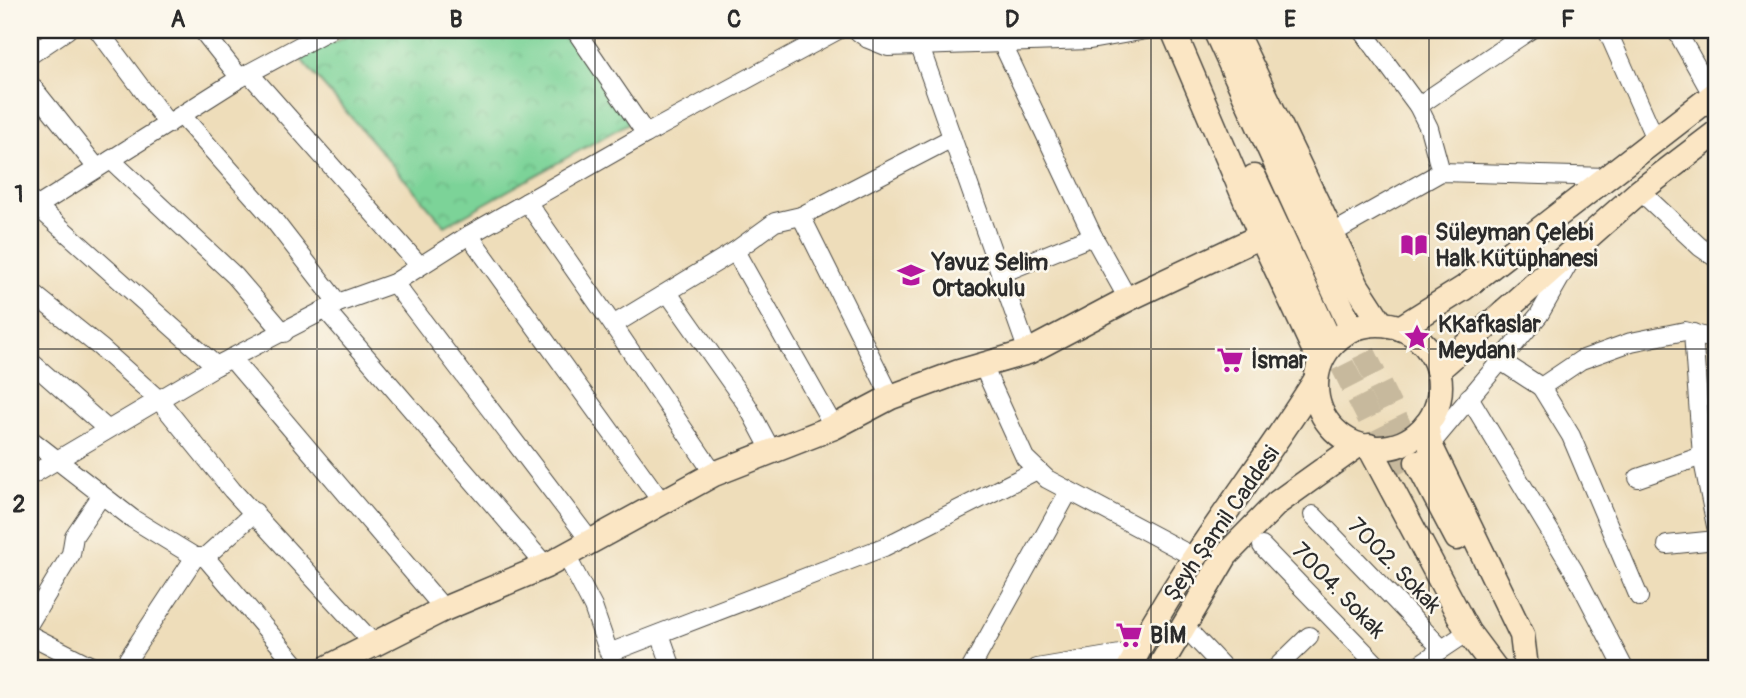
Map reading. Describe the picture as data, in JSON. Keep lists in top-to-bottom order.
{
  "streets": {
    "main road": ["Şeyh Şamil Caddesi"],
    "street": ["7002. Sokak", "7004. Sokak"]
  },
  "places": {
    "library": ["Süleyman Çelebi Halk Kütüphanesi"],
    "school or university": ["Yavuz Selim Ortaokulu"],
    "place": ["KKafkaslar Meydanı"],
    "supermarket": ["İsmar", "BİM"]
  },
  "grid": {
    "columns": [
      "A",
      "B",
      "C",
      "D",
      "E",
      "F"
    ],
    "rows": ["1", "2"]
  }
}
